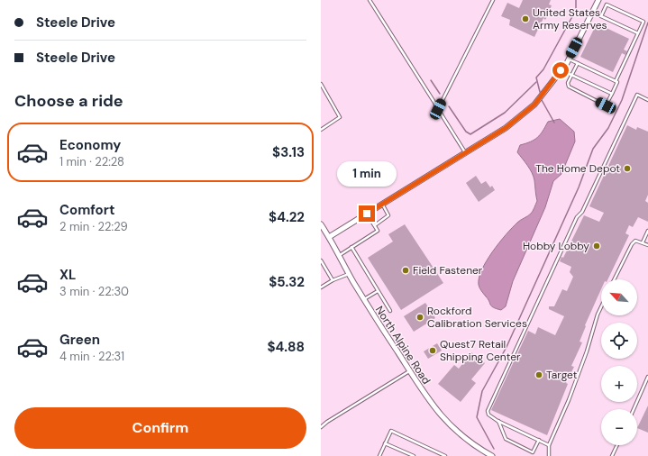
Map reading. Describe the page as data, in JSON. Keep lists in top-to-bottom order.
{
  "streets": {
    "street": ["North Alpine Road"]
  },
  "places": [
    "United States Army Reserves",
    "The Home Depot",
    "Hobby Lobby",
    "Field Fastener",
    "Rockford Calibration Services",
    "Quest7 Retail Shipping Center",
    "Target"
  ],
  "north": "top left",
  "page": {
    "banner": ["Steele Drive", "Steele Drive"],
    "heading": "Choose a ride",
    "list": [
      {
        "name": "Economy",
        "note": "1 min · 22:28",
        "value": "$3.13"
      },
      {
        "name": "Comfort",
        "note": "2 min · 22:29",
        "value": "$4.22"
      },
      {
        "name": "XL",
        "note": "3 min · 22:30",
        "value": "$5.32"
      },
      {
        "name": "Green",
        "note": "4 min · 22:31",
        "value": "$4.88"
      }
    ],
    "bubble": "1 min",
    "map_buttons": ["+", "−"],
    "buttons": "Confirm"
  }
}
